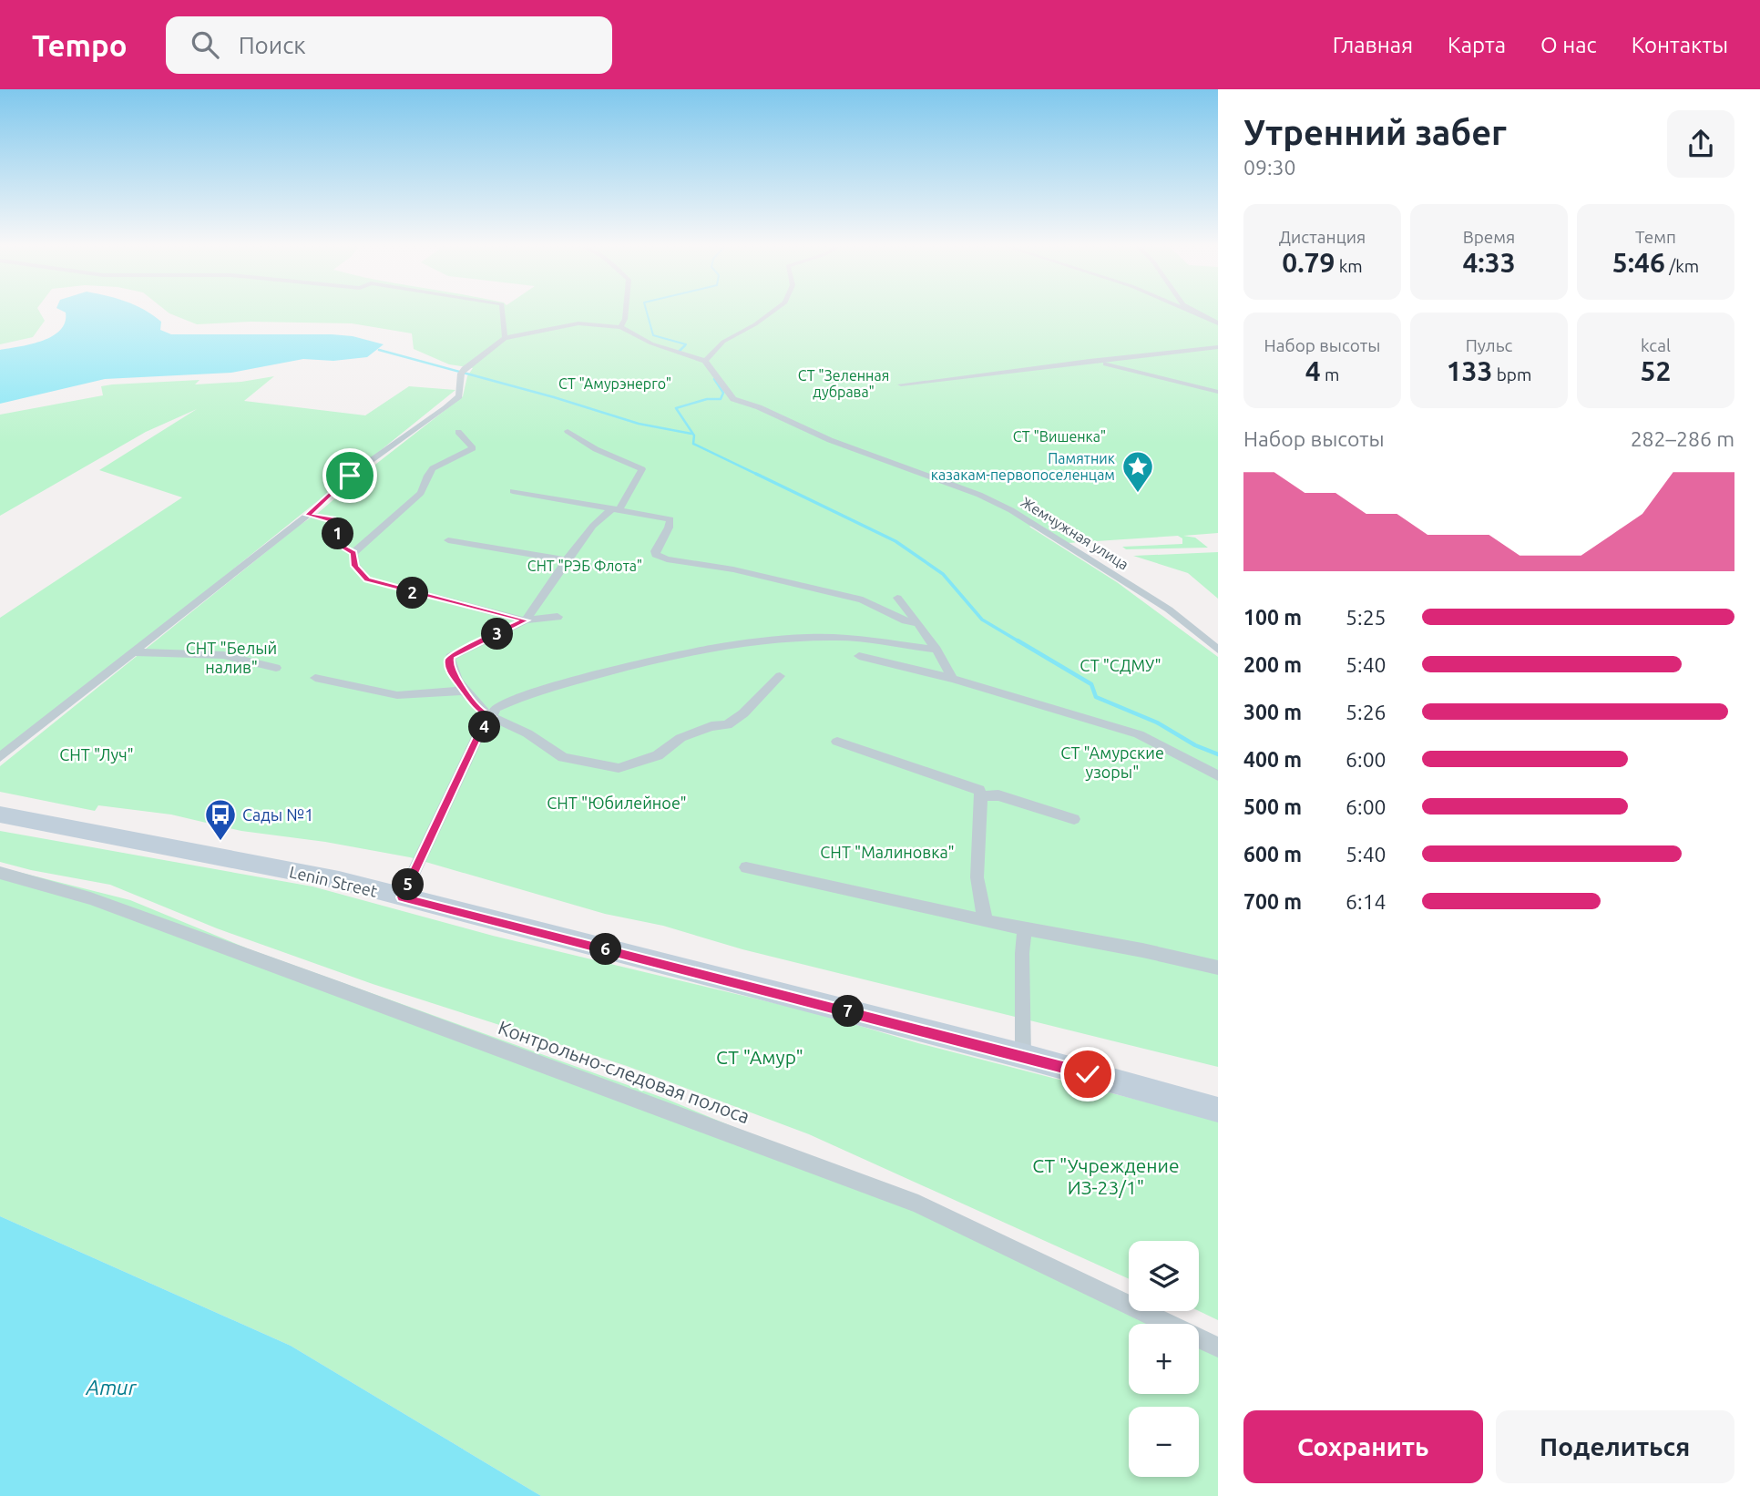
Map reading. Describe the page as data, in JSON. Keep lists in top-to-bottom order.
{
  "streets": {
    "street": ["Жемчужная улица", "Lenin Street", "Контрольно-следовая полоса"]
  },
  "water": ["Amur"],
  "parks": [
    "СТ \"Зеленная дубрава\"",
    "СТ \"Амурэнерго\"",
    "СТ \"Вишенка\"",
    "СНТ \"РЭБ Флота\"",
    "СНТ \"Белый налив\"",
    "СТ \"СДМУ\"",
    "СТ \"Амурские узоры\"",
    "СНТ \"Луч\"",
    "СНТ \"Юбилейное\"",
    "СНТ \"Малиновка\"",
    "СТ \"Амур\"",
    "СТ \"Учреждение ИЗ-23/1\""
  ],
  "places": {
    "place": ["Памятник казакам-первопоселенцам"],
    "bus stop": ["Сады №1"]
  },
  "page": {
    "header": "Tempo",
    "search": "Поиск",
    "nav": [
      "Главная",
      "Карта",
      "О нас",
      "Контакты"
    ],
    "heading": ["Утренний забег", "09:30"],
    "stats": [
      ["Дистанция", "0.79 km"],
      ["Время", "4:33"],
      ["Темп", "5:46 /km"],
      ["Набор высоты", "4 m"],
      ["Пульс", "133 bpm"],
      ["kcal", "52"]
    ],
    "chart": ["Набор высоты", "282–286 m"],
    "pins": [
      "1",
      "2",
      "3",
      "4",
      "5",
      "6",
      "7"
    ],
    "list": [
      {
        "name": "100 m",
        "note": "5:25"
      },
      {
        "name": "200 m",
        "note": "5:40"
      },
      {
        "name": "300 m",
        "note": "5:26"
      },
      {
        "name": "400 m",
        "note": "6:00"
      },
      {
        "name": "500 m",
        "note": "6:00"
      },
      {
        "name": "600 m",
        "note": "5:40"
      },
      {
        "name": "700 m",
        "note": "6:14"
      }
    ],
    "map_buttons": ["+", "−"],
    "buttons": ["Сохранить", "Поделиться"]
  }
}
